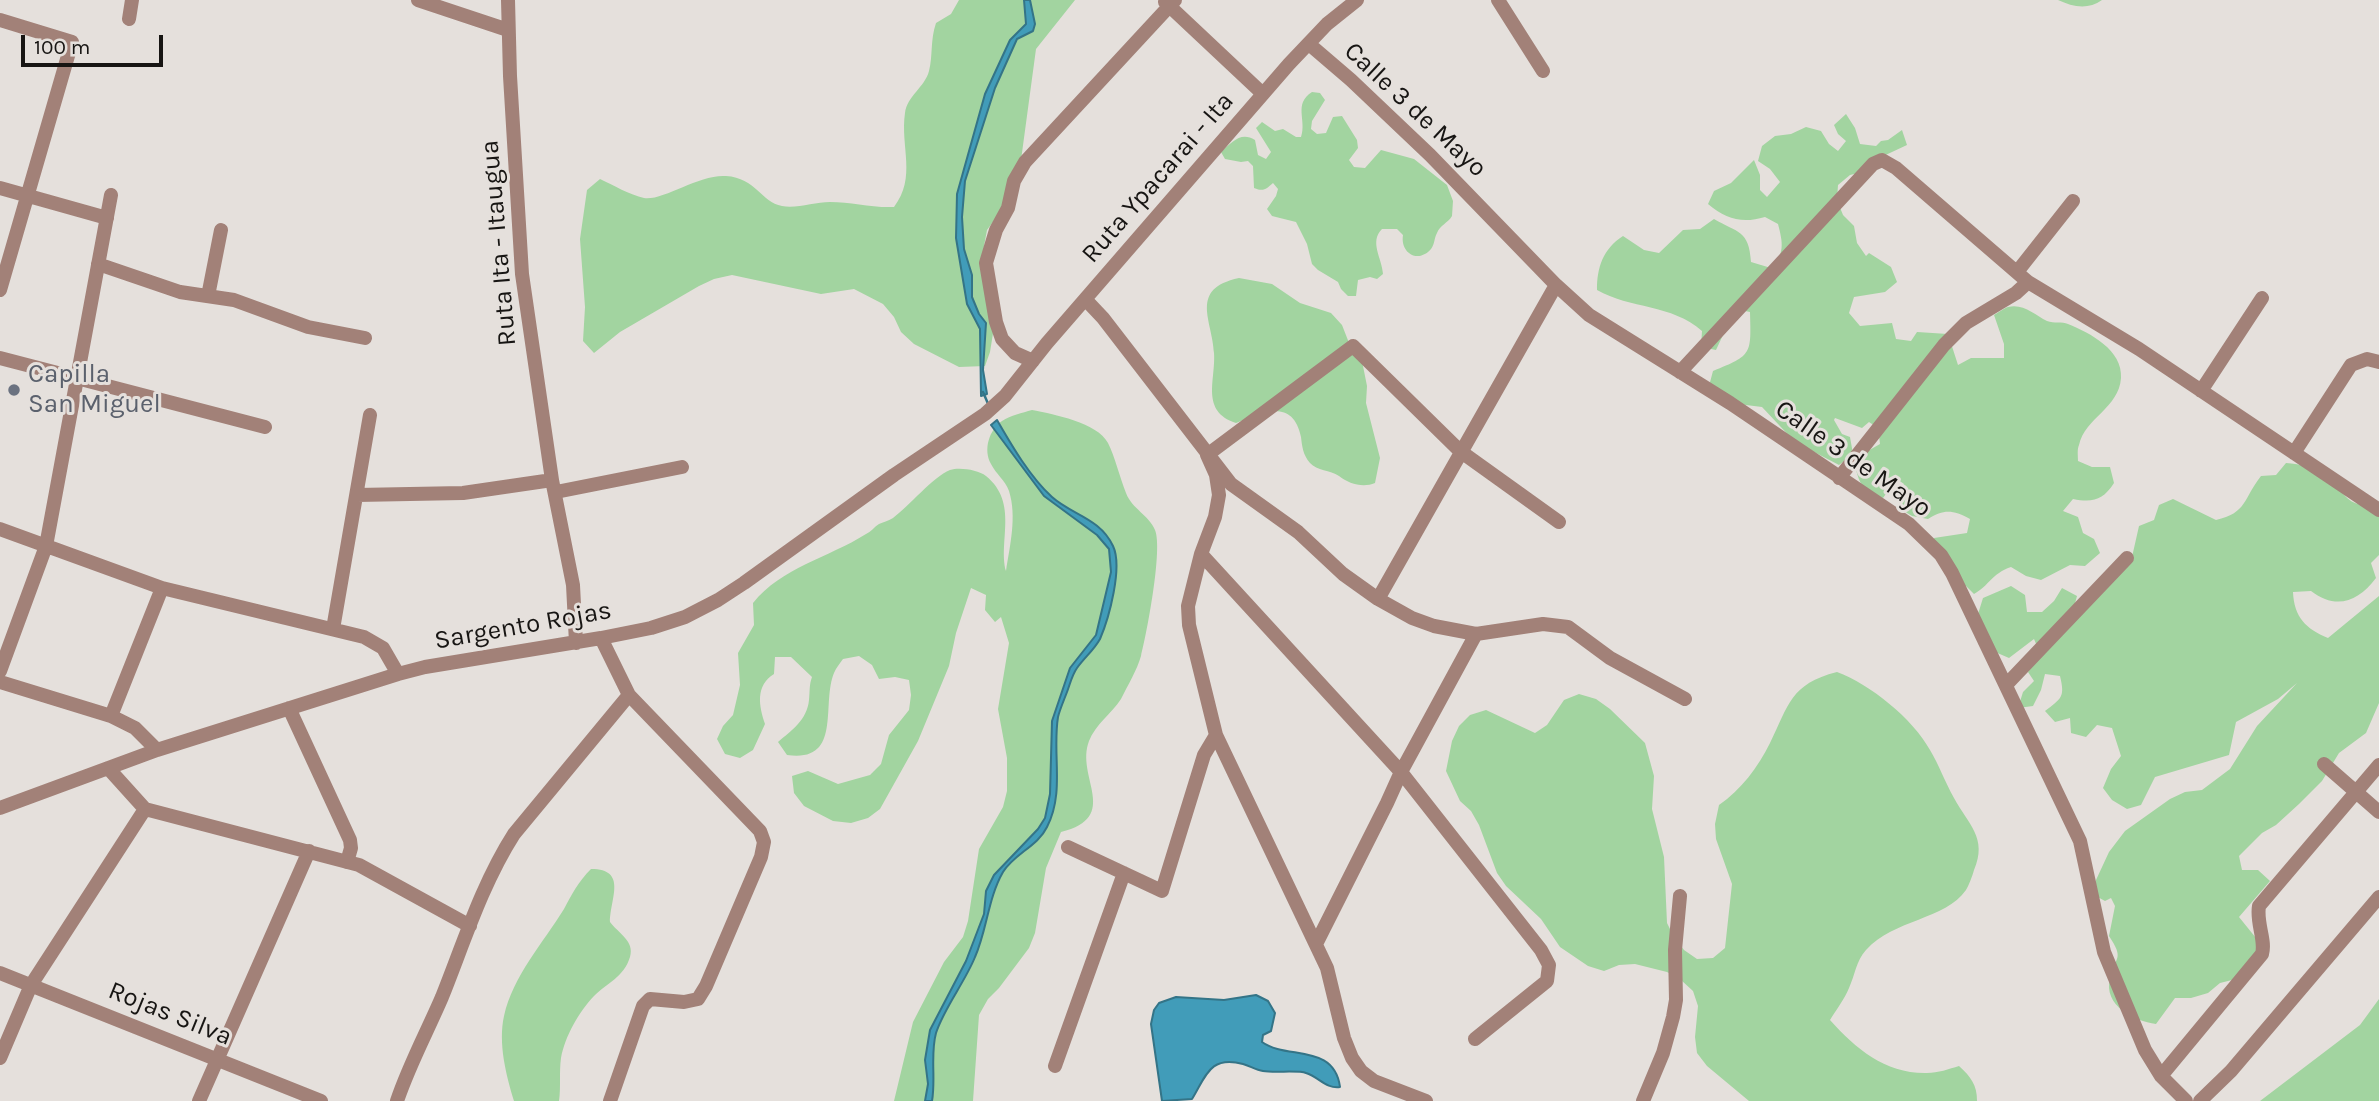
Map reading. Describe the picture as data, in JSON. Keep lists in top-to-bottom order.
{
  "streets": {
    "street": [
      "Calle 3 de Mayo",
      "Ruta Ypacarai - Ita",
      "Ruta Ita - Itaugua",
      "Sargento Rojas",
      "Rojas Silva"
    ]
  },
  "crossings": [
    ["Calle 3 de Mayo", "Ruta Ypacarai - Ita"],
    ["Ruta Ypacarai - Ita", "Sargento Rojas"],
    ["Ruta Ita - Itaugua", "Sargento Rojas"]
  ],
  "places": ["Capilla San Miguel"],
  "scale_bar": "100 m"
}
